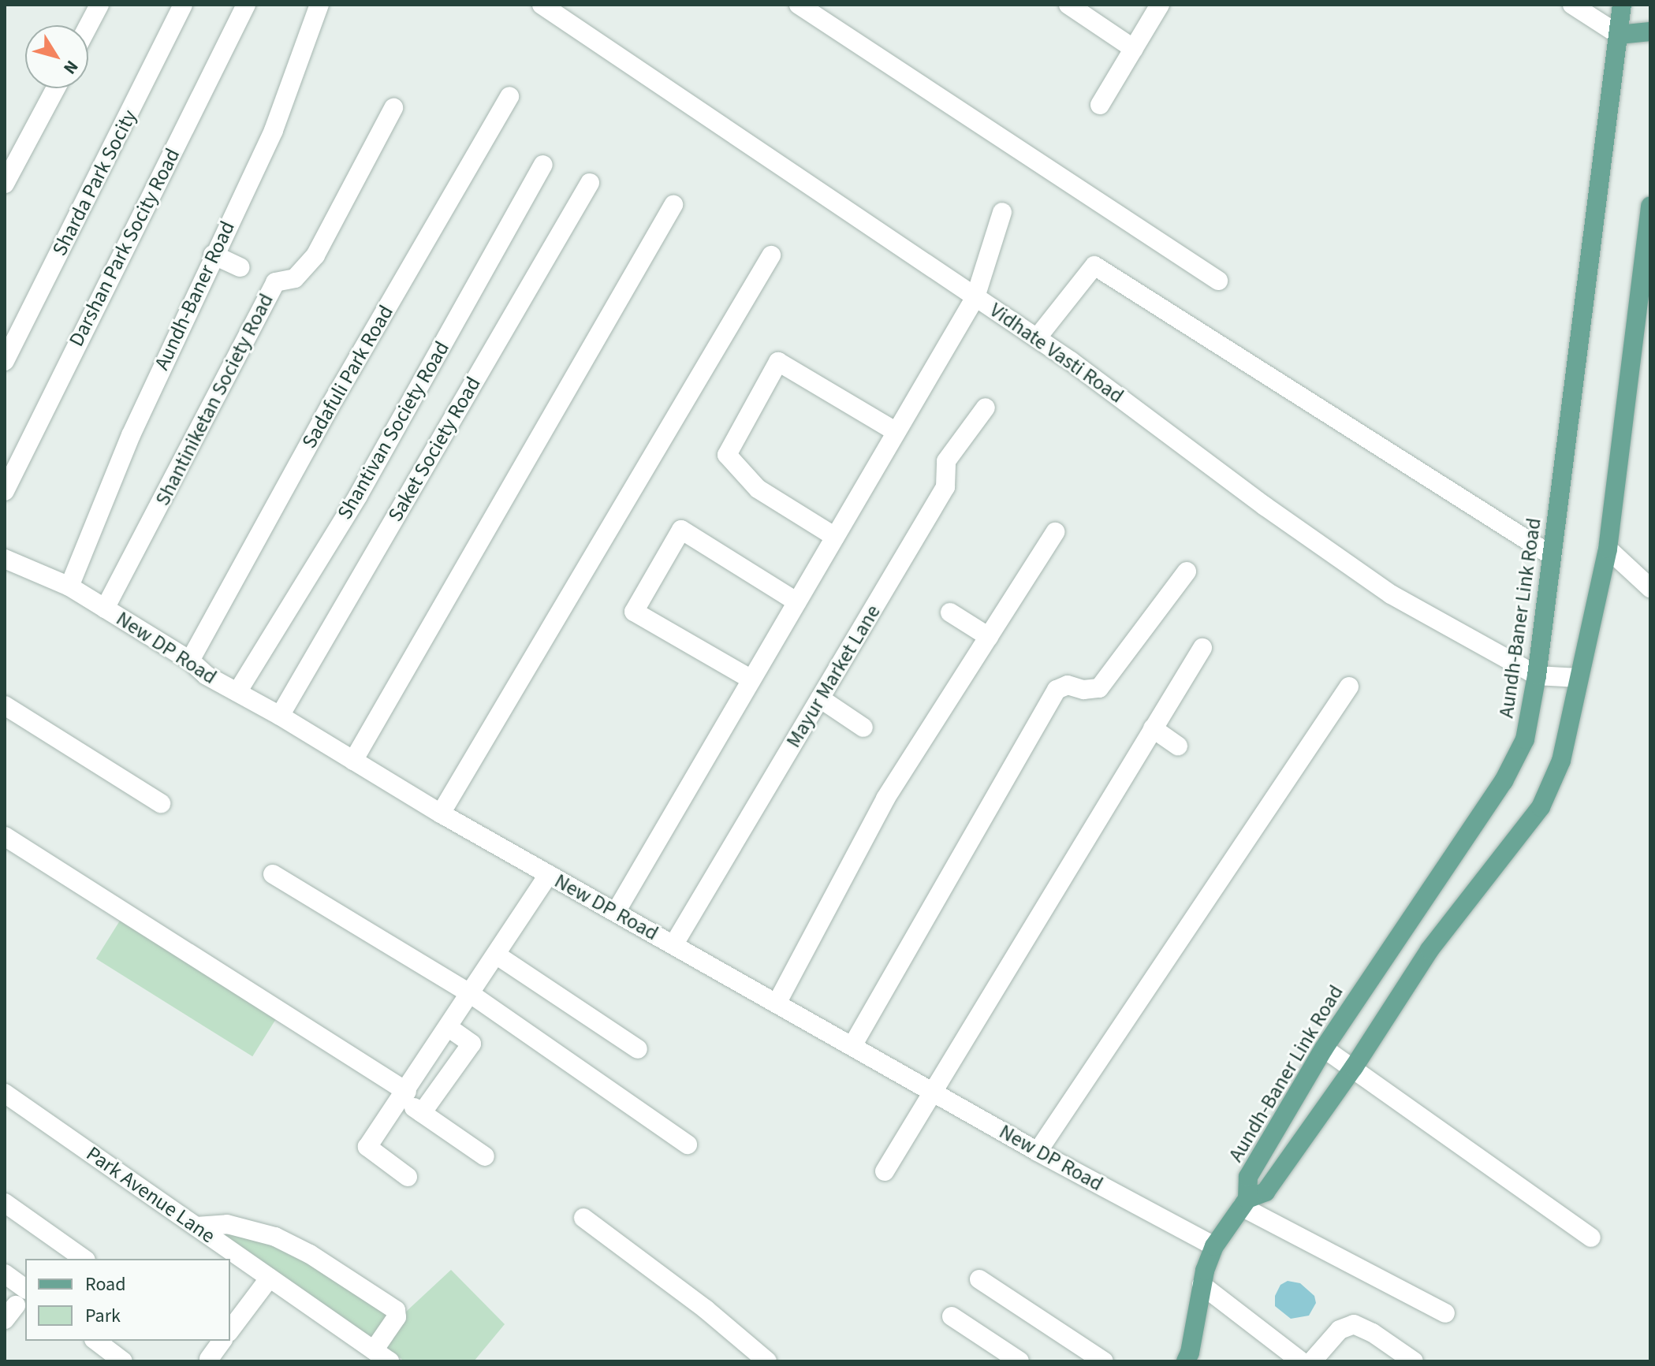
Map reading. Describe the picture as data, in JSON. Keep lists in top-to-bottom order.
{
  "streets": {
    "main road": ["Aundh-Baner Link Road"],
    "street": [
      "Sharda Park Socity",
      "Darshan Park Socity Road",
      "Aundh-Baner Road",
      "Vidhate Vasti Road",
      "Sadafuli Park Road",
      "Shantiniketan Society Road",
      "Shantivan Society Road",
      "Saket Society Road",
      "New DP Road",
      "Mayur Market Lane",
      "Park Avenue Lane"
    ]
  },
  "crossings": [
    ["Aundh-Baner Road", "New DP Road"],
    ["Vidhate Vasti Road", "Aundh-Baner Link Road"],
    ["Sadafuli Park Road", "New DP Road"],
    ["Shantiniketan Society Road", "New DP Road"],
    ["Shantivan Society Road", "New DP Road"],
    ["Saket Society Road", "New DP Road"],
    ["Aundh-Baner Link Road", "New DP Road"],
    ["New DP Road", "Mayur Market Lane"]
  ],
  "legend": ["Road", "Park"],
  "north": "bottom right"
}
